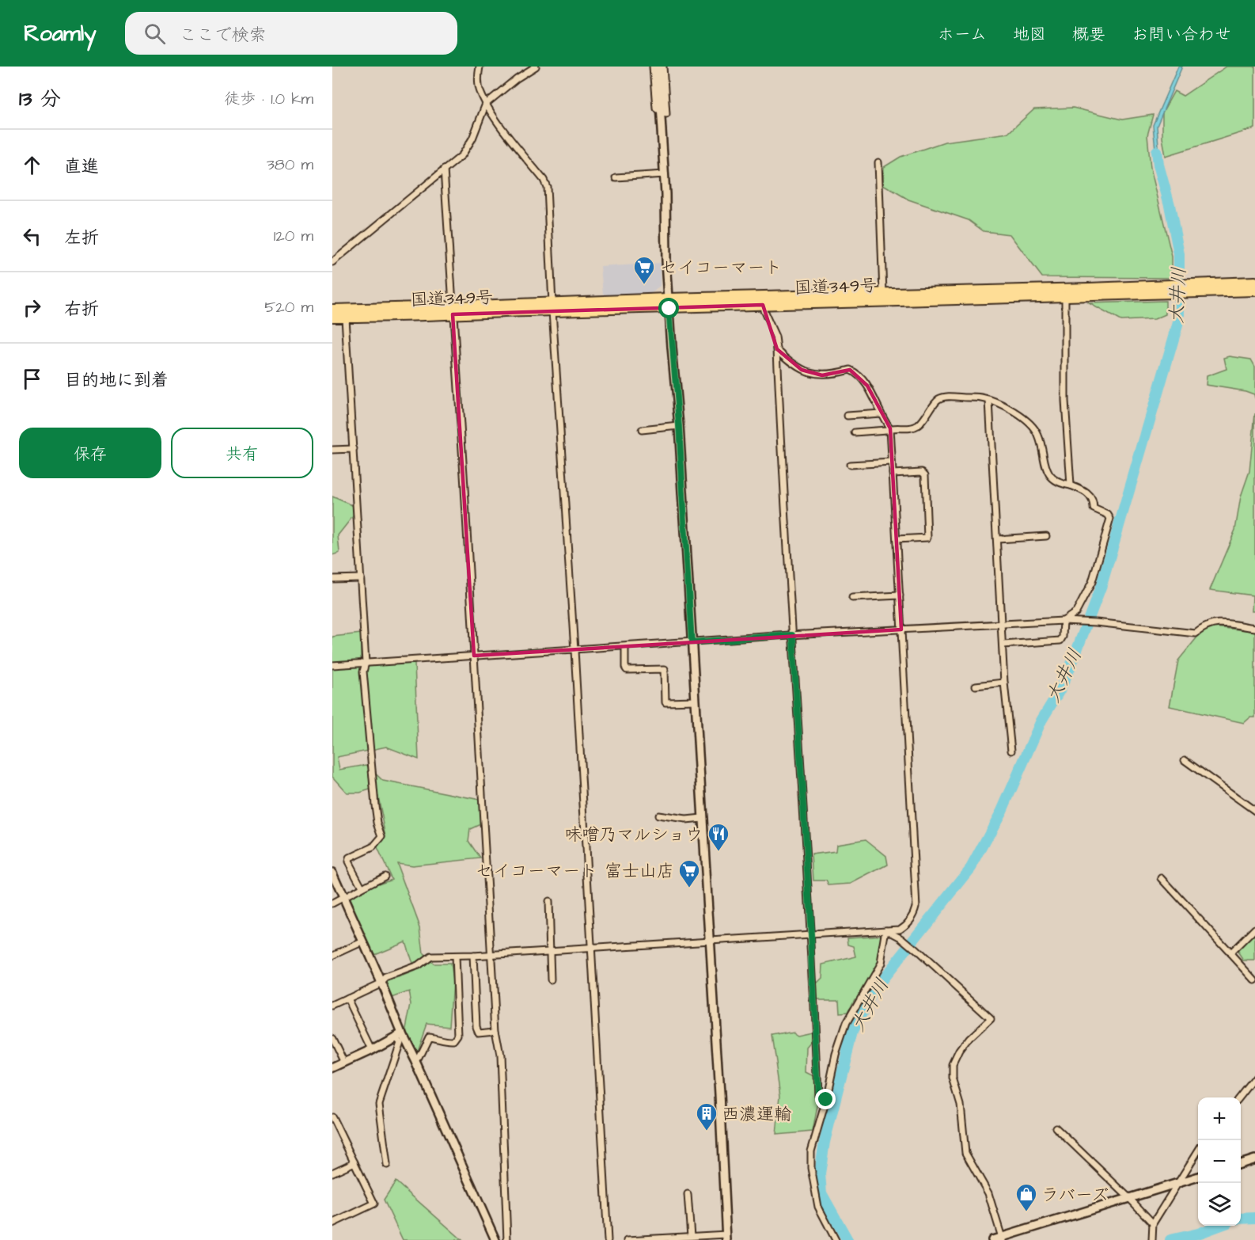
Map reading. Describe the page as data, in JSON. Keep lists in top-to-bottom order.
{
  "streets": {
    "highway": ["国道349号"]
  },
  "water": ["大井川"],
  "places": {
    "supermarket": ["セイコーマート", "セイコーマート 富士山店"],
    "restaurant": ["味噌乃マルショウ"],
    "building": ["西濃運輸"],
    "shop": ["ラバーズ"]
  },
  "page": {
    "header": "Roamly",
    "search": "ここで検索",
    "nav": [
      "ホーム",
      "地図",
      "概要",
      "お問い合わせ"
    ],
    "heading": ["13 分", "徒歩 · 1.0 km"],
    "list": [
      ["直進", "380 m"],
      ["左折", "120 m"],
      ["右折", "520 m"],
      "目的地に到着"
    ],
    "buttons": ["保存", "共有"],
    "map_buttons": ["+", "−"]
  }
}
